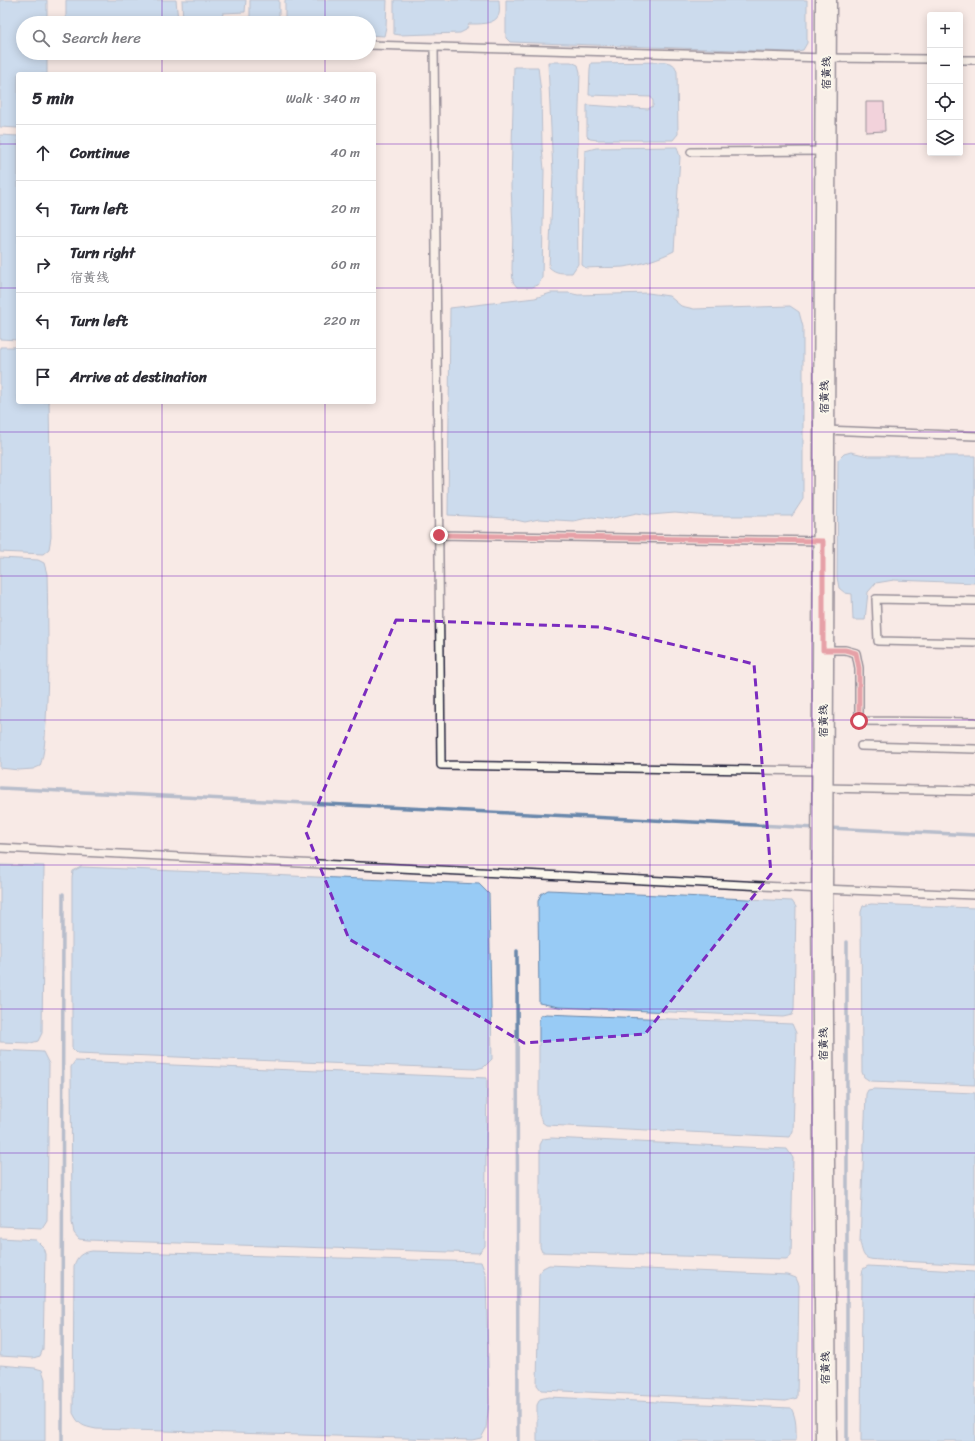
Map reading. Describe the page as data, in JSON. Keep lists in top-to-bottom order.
{
  "streets": {
    "main road": ["宿黄线"]
  },
  "page": {
    "map_buttons": ["+", "−"],
    "search": "Search here",
    "heading": ["5 min", "Walk · 340 m"],
    "list": [
      ["Continue", "40 m"],
      ["Turn left", "20 m"],
      ["Turn right", "宿黄线", "60 m"],
      ["Turn left", "220 m"],
      "Arrive at destination"
    ]
  }
}
